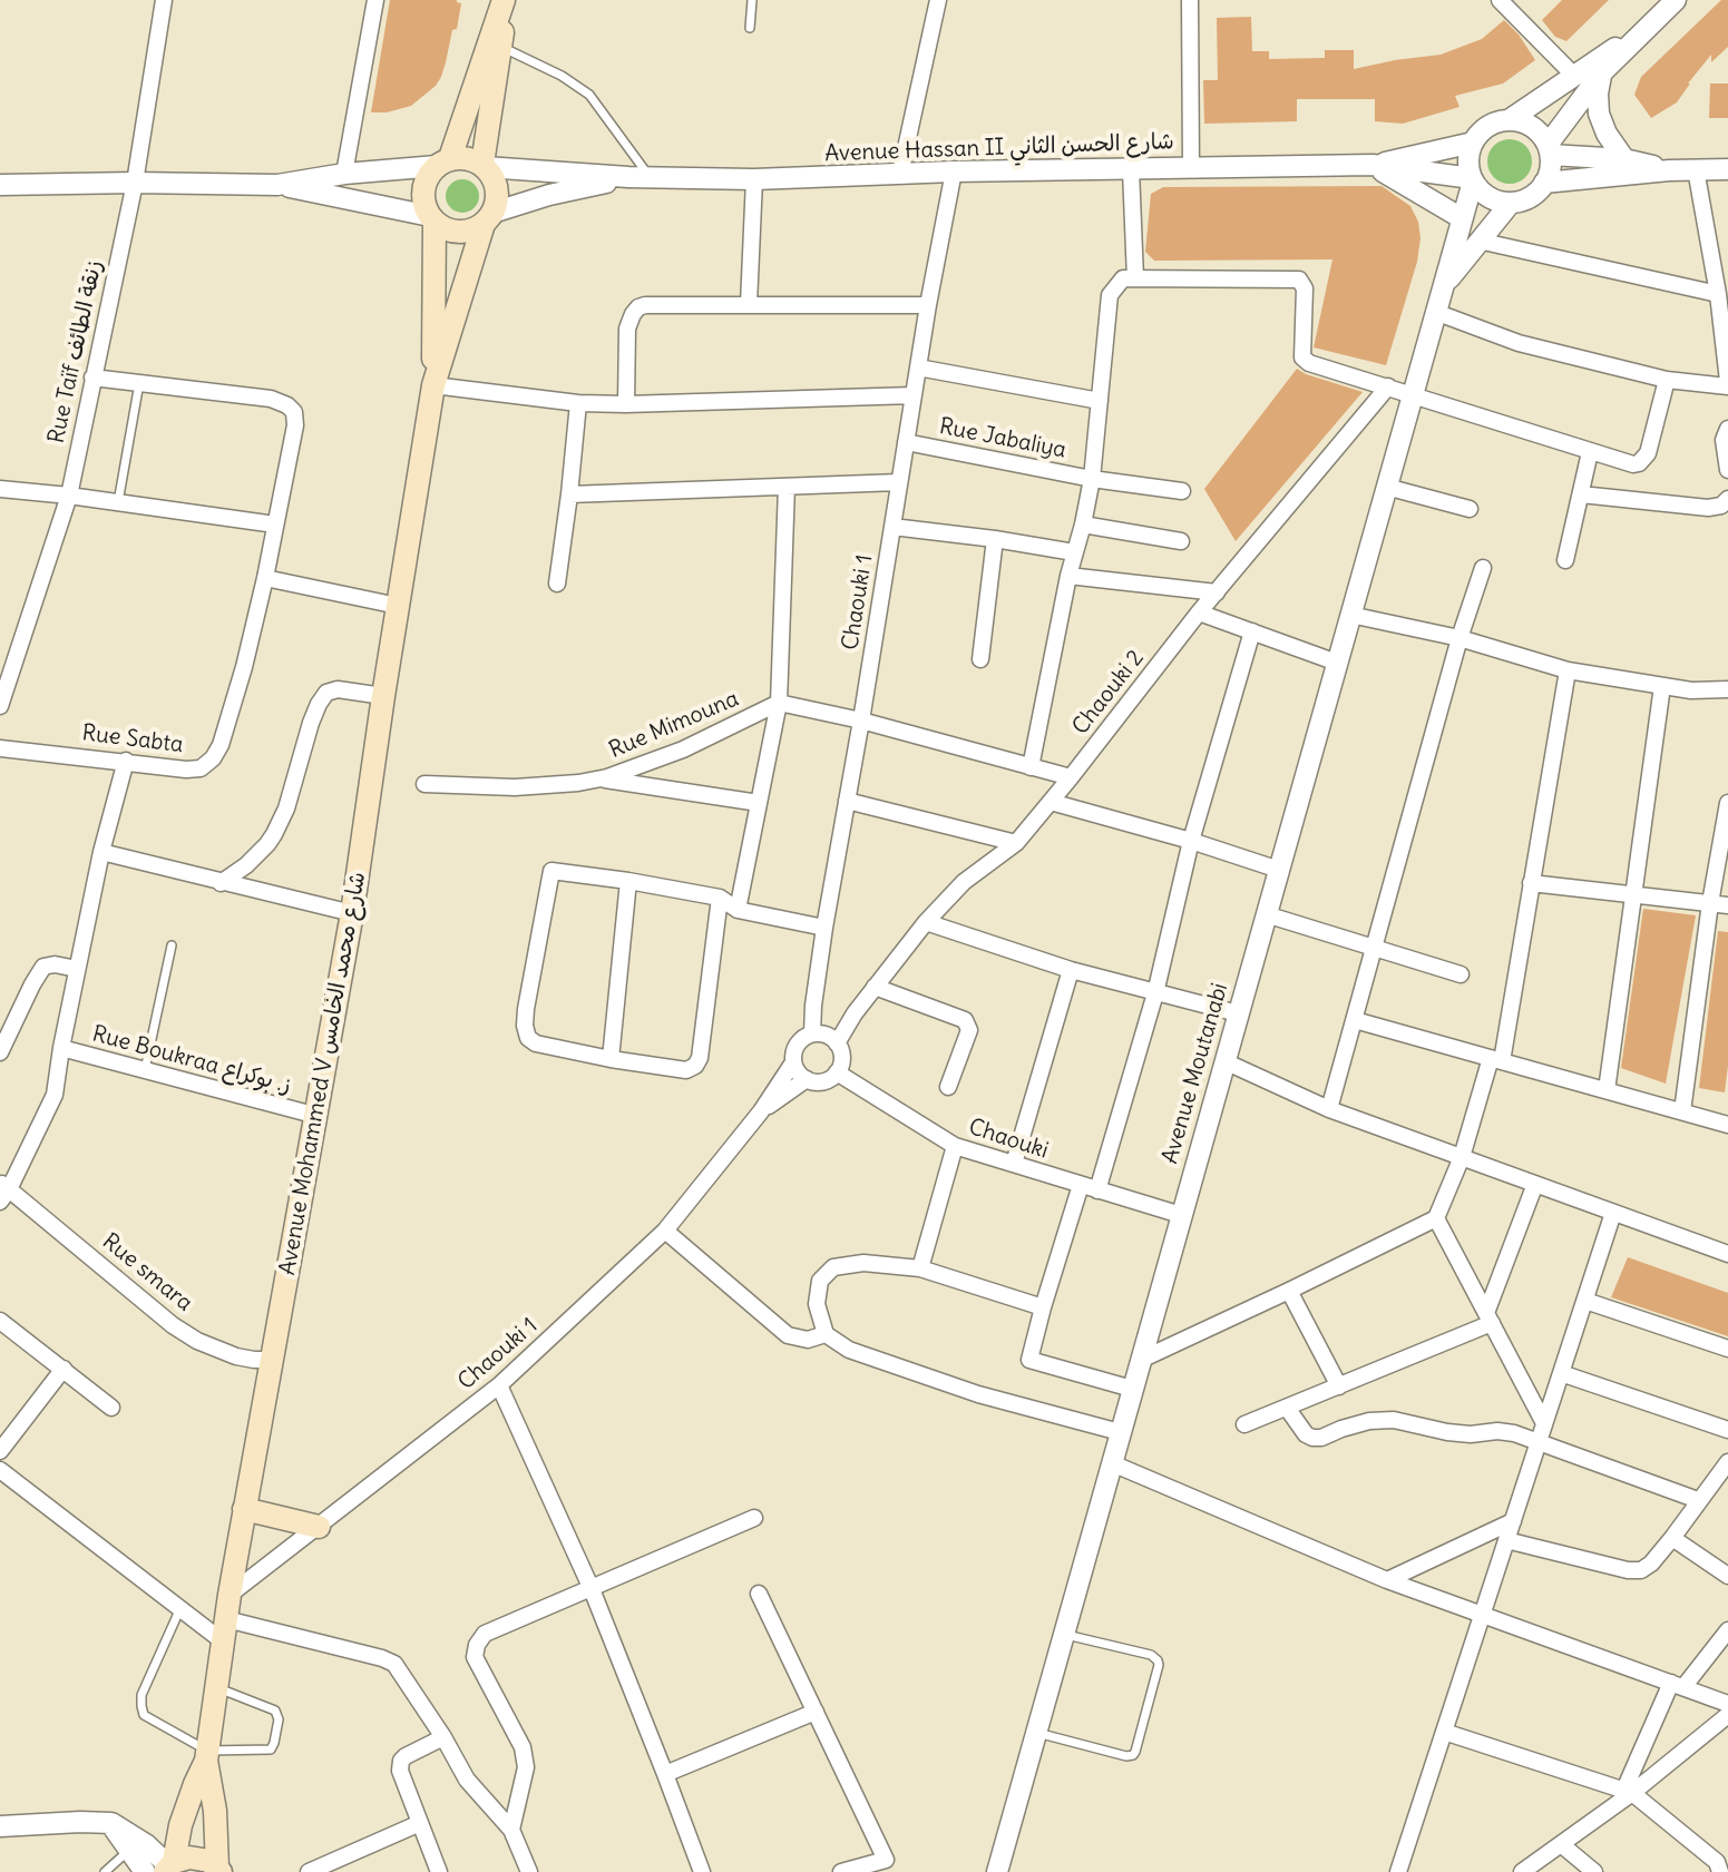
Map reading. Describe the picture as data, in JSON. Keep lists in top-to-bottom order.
{
  "streets": {
    "main road": ["Avenue Mohammed V شارع محمد الخامس"],
    "street": [
      "Avenue Hassan II شارع الحسن الثاني",
      "Rue Taïf زنقة الطائف",
      "Rue Jabaliya",
      "Chaouki 1",
      "Chaouki 2",
      "Rue Mimouna",
      "Rue Sabta",
      "Rue Boukraa ز. بوكراع",
      "Avenue Moutanabi",
      "Chaouki",
      "Rue smara"
    ]
  },
  "crossings": [
    ["Avenue Hassan II شارع الحسن الثاني", "Chaouki 1"],
    ["Rue Jabaliya", "Chaouki 1"],
    ["Chaouki 1", "Chaouki 2"],
    ["Chaouki 1", "Avenue Mohammed V شارع محمد الخامس"],
    ["Chaouki 1", "Chaouki"],
    ["Chaouki 2", "Chaouki"],
    ["Rue Boukraa ز. بوكراع", "Avenue Mohammed V شارع محمد الخامس"],
    ["Rue Boukraa ز. بوكراع", "Rue smara"],
    ["Avenue Mohammed V شارع محمد الخامس", "Rue smara"],
    ["Avenue Moutanabi", "Chaouki"]
  ]
}
